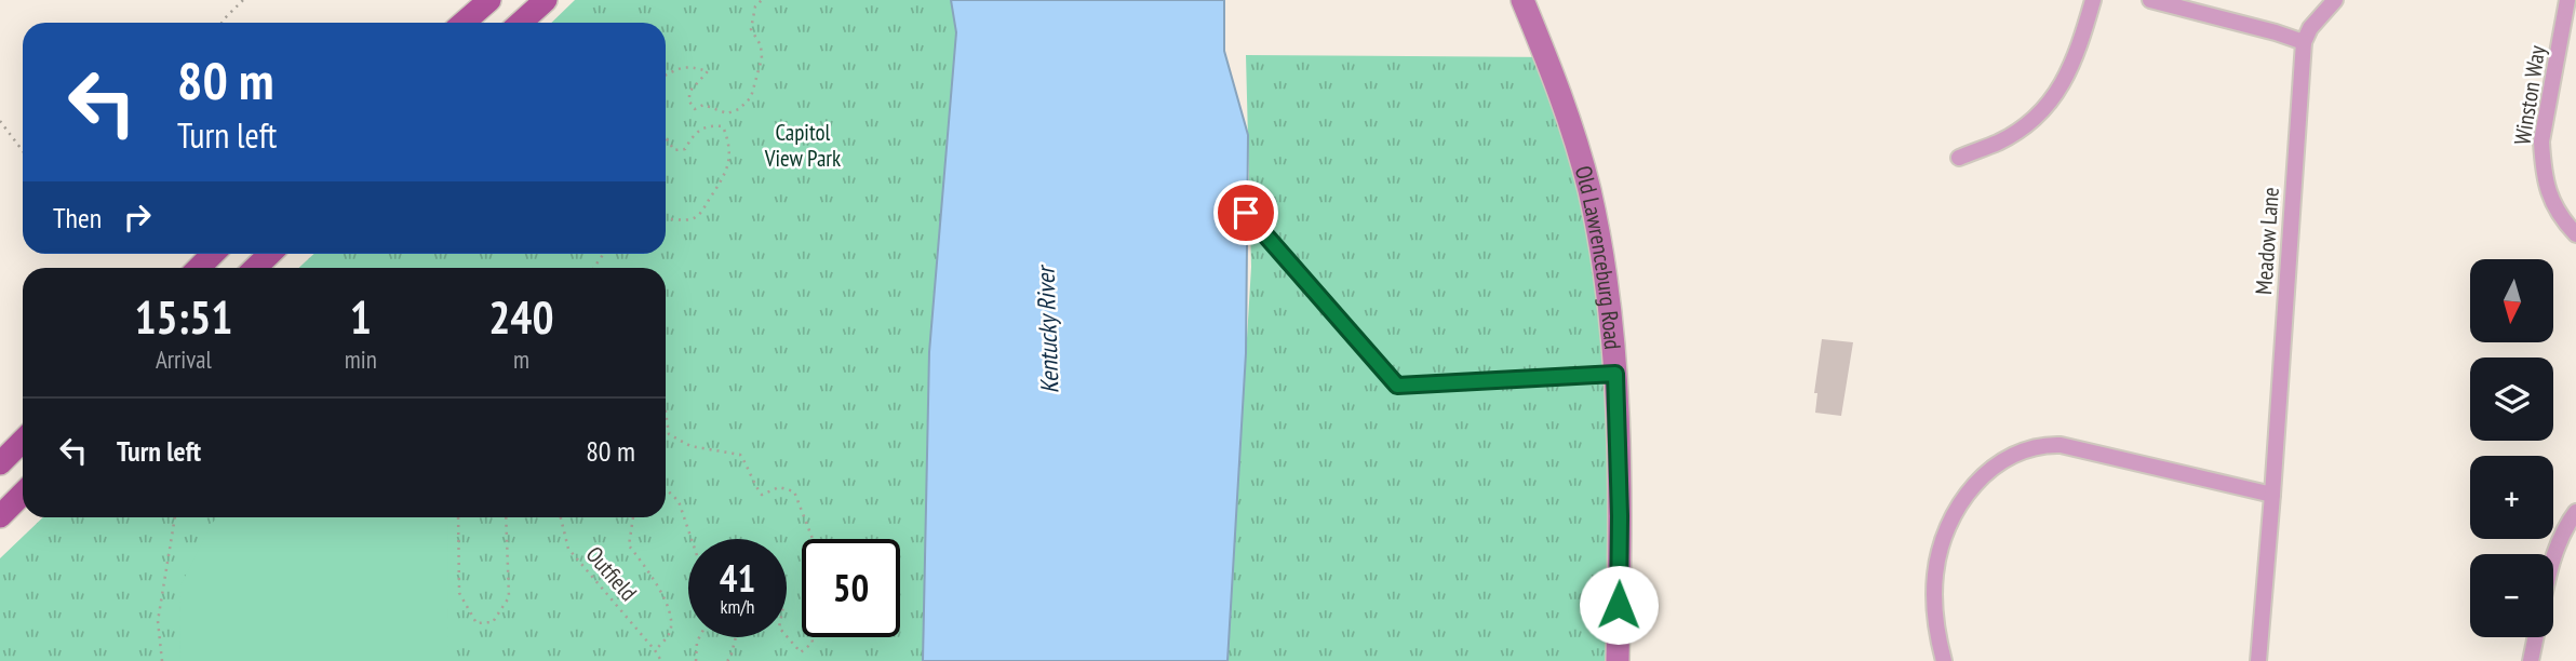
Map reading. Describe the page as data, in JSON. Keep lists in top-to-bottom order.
{
  "streets": {
    "main road": ["Old Lawrenceburg Road"],
    "street": ["Winston Way", "Meadow Lane"],
    "path": ["Outfield"]
  },
  "water": ["Kentucky River"],
  "parks": ["Capitol View Park"],
  "north": "bottom",
  "page": {
    "turn": ["80 m", "Turn left"],
    "then": "Then",
    "map_buttons": ["+", "−"],
    "eta": [
      "15:51",
      "Arrival",
      "1",
      "min",
      "240",
      "m"
    ],
    "list": [
      {
        "name": "Turn left",
        "value": "80 m"
      }
    ],
    "speed": "41 km/h",
    "limit": "50"
  }
}
